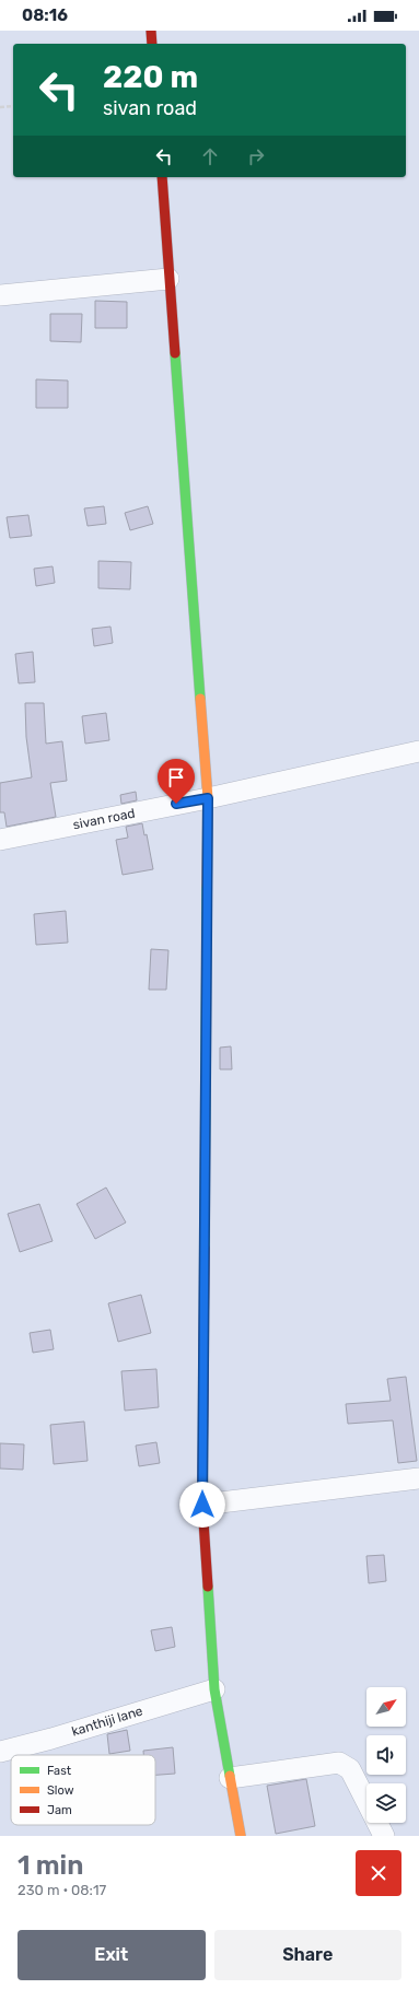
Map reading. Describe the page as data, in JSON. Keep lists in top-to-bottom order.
{
  "streets": {
    "street": ["sivan road", "kanthiji lane"]
  },
  "legend": ["Fast", "Slow", "Jam"],
  "north": "top right",
  "page": {
    "status": "08:16",
    "turn": ["220 m", "sivan road"],
    "heading": ["1 min", "230 m · 08:17"],
    "buttons": ["Exit", "Share"]
  }
}
